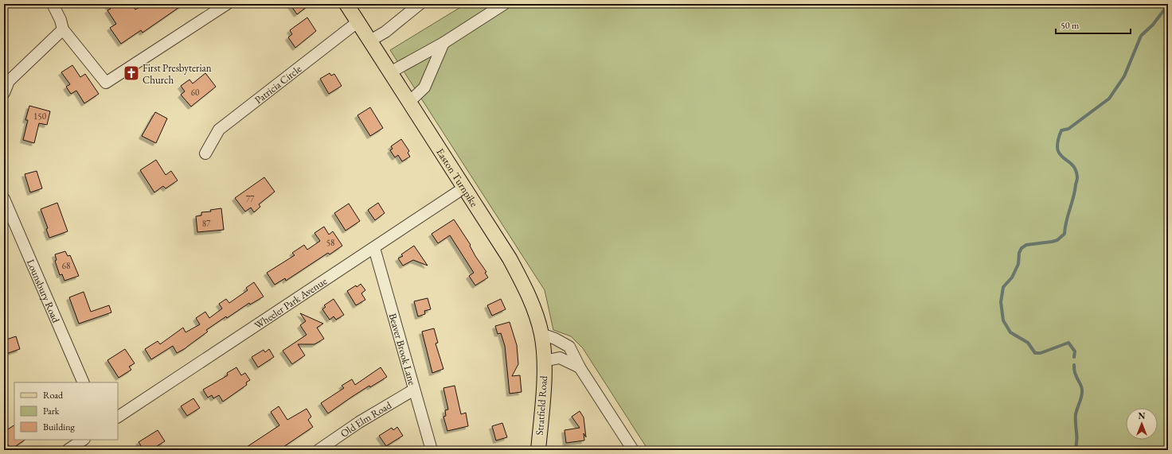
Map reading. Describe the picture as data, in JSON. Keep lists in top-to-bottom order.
{
  "streets": {
    "main road": ["Easton Turnpike", "Stratfield Road"],
    "street": [
      "Patricia Circle",
      "Lounsbury Road",
      "Wheeler Park Avenue",
      "Beaver Brook Lane",
      "Old Elm Road"
    ]
  },
  "crossings": [
    ["Patricia Circle", "Easton Turnpike"],
    ["Easton Turnpike", "Wheeler Park Avenue"],
    ["Easton Turnpike", "Stratfield Road"],
    ["Wheeler Park Avenue", "Beaver Brook Lane"],
    ["Beaver Brook Lane", "Old Elm Road"]
  ],
  "places": {
    "church": ["First Presbyterian Church"]
  },
  "house_numbers": [
    "60",
    "150",
    "77",
    "87",
    "58",
    "68"
  ],
  "legend": ["Road", "Park", "Building"],
  "scale_bar": "50 m",
  "north": "top"
}
